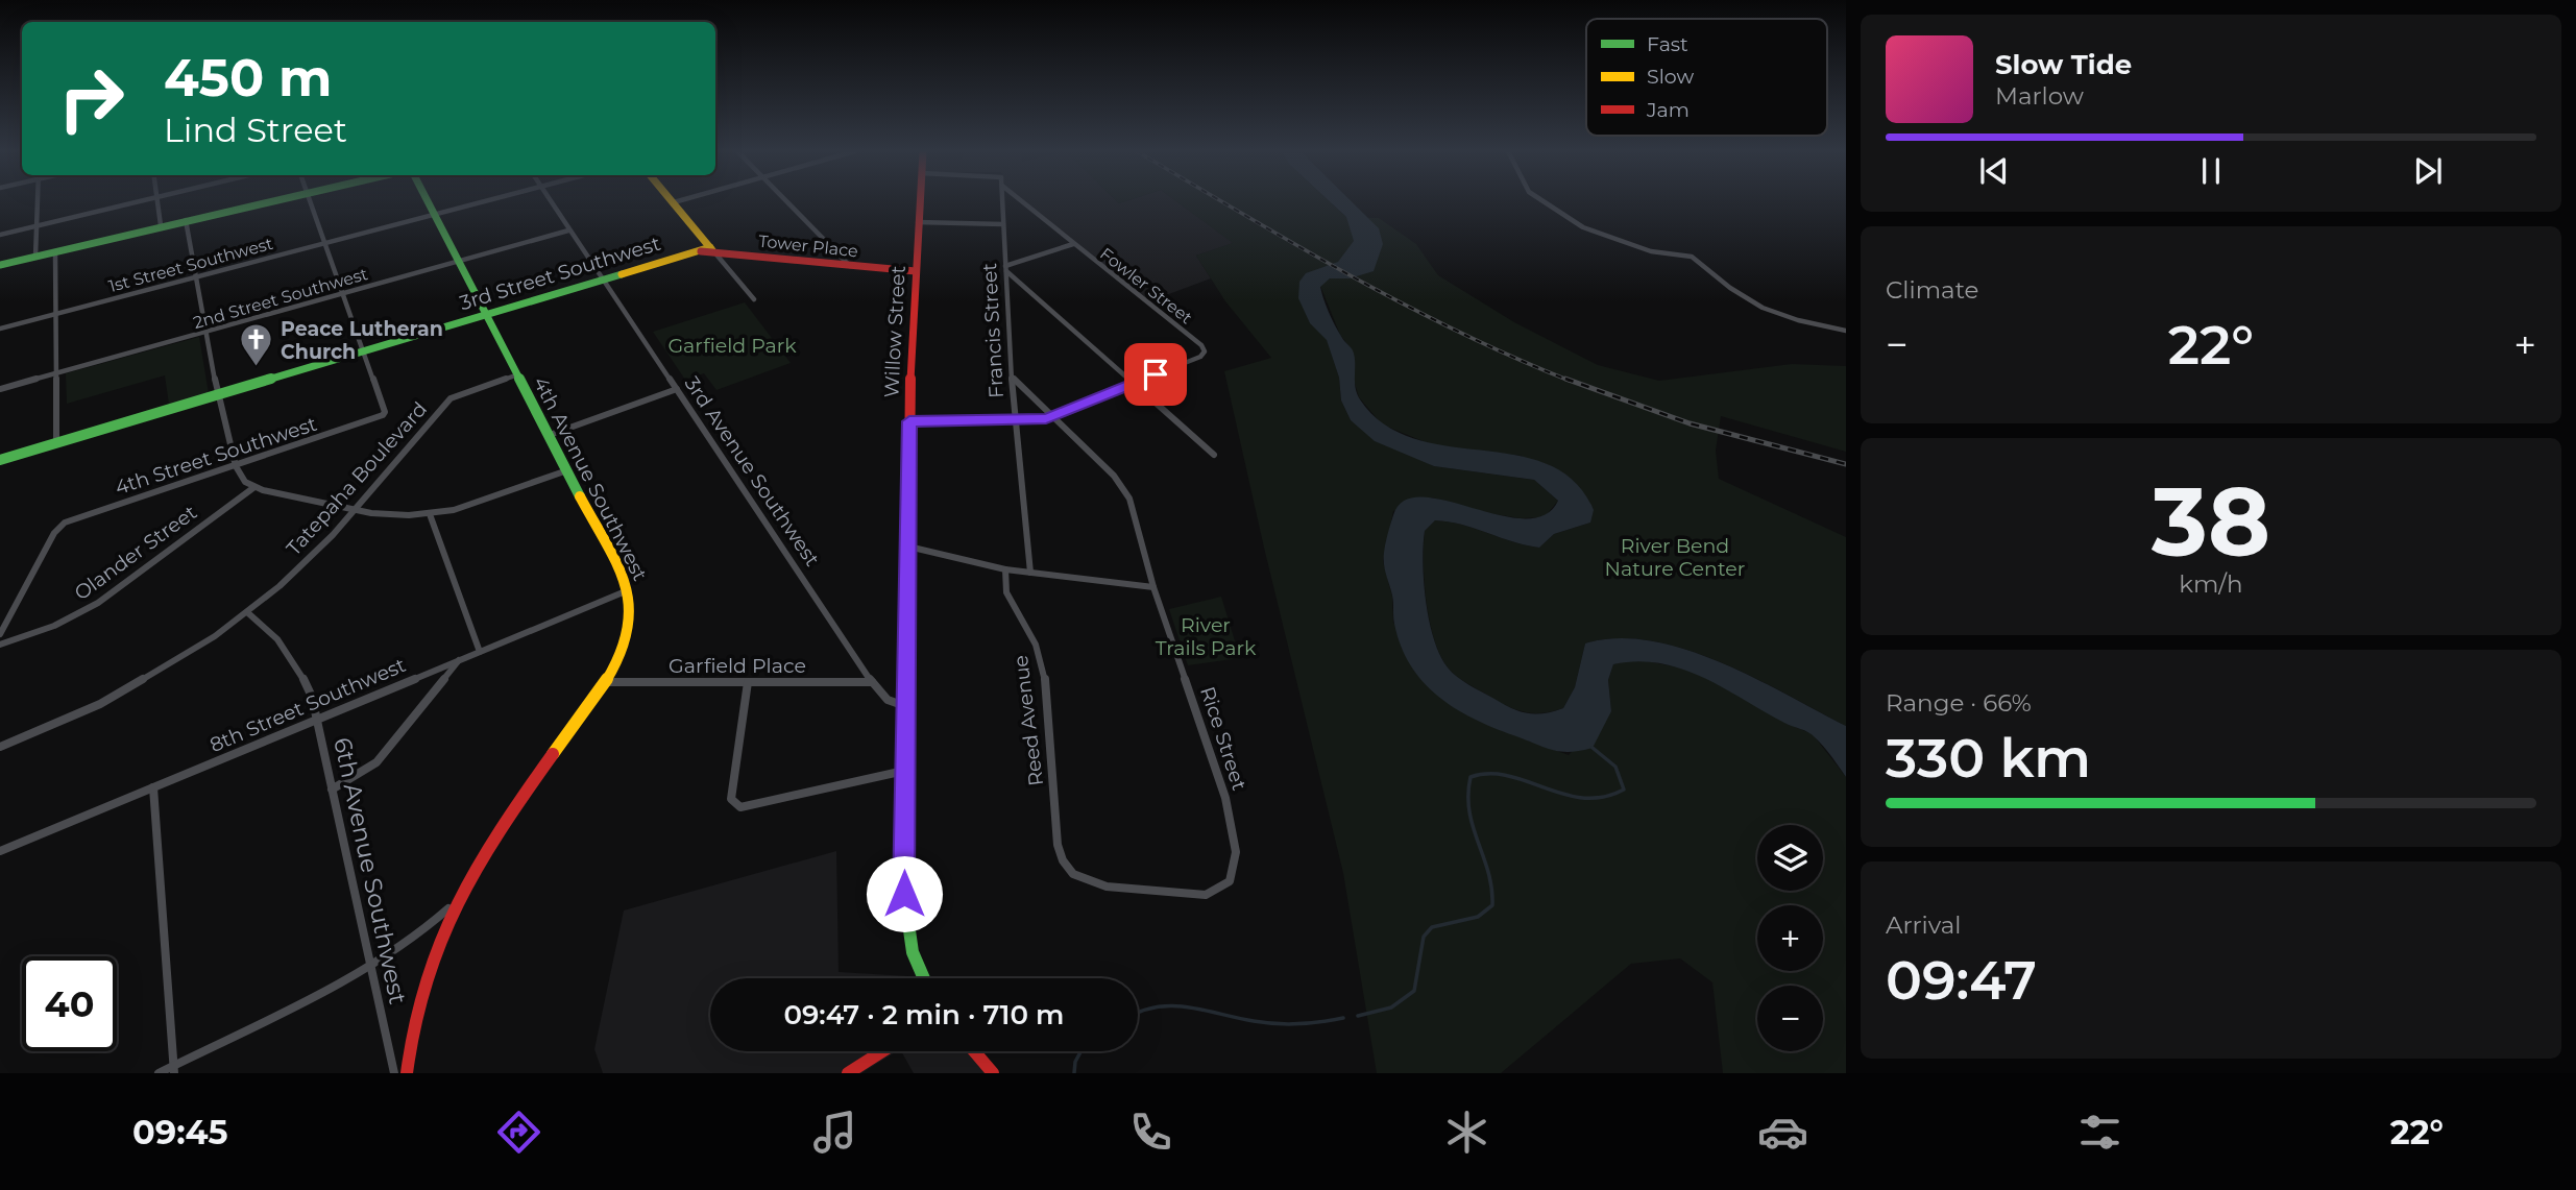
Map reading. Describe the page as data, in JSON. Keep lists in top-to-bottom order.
{
  "streets": {
    "street": [
      "Tower Place",
      "1st Street Southwest",
      "3rd Street Southwest",
      "Fowler Street",
      "2nd Street Southwest",
      "Francis Street",
      "Willow Street",
      "4th Street Southwest",
      "3rd Avenue Southwest",
      "Tatepaha Boulevard",
      "4th Avenue Southwest",
      "Olander Street",
      "Garfield Place",
      "8th Street Southwest",
      "Reed Avenue",
      "Rice Street",
      "6th Avenue Southwest"
    ]
  },
  "crossings": [
    ["Tower Place", "3rd Street Southwest"],
    ["Tower Place", "Willow Street"],
    ["1st Street Southwest", "4th Avenue Southwest"],
    ["3rd Street Southwest", "4th Street Southwest"],
    ["3rd Street Southwest", "3rd Avenue Southwest"],
    ["3rd Street Southwest", "4th Avenue Southwest"],
    ["2nd Street Southwest", "3rd Avenue Southwest"],
    ["2nd Street Southwest", "4th Avenue Southwest"],
    ["Francis Street", "Rice Street"],
    ["Willow Street", "3rd Avenue Southwest"],
    ["3rd Avenue Southwest", "Garfield Place"],
    ["Tatepaha Boulevard", "4th Avenue Southwest"],
    ["Tatepaha Boulevard", "6th Avenue Southwest"],
    ["4th Avenue Southwest", "Garfield Place"],
    ["4th Avenue Southwest", "8th Street Southwest"],
    ["8th Street Southwest", "6th Avenue Southwest"],
    ["Reed Avenue", "Rice Street"]
  ],
  "parks": ["Garfield Park", "River Bend Nature Center", "River Trails Park"],
  "places": {
    "church": ["Peace Lutheran Church"]
  },
  "legend": ["Fast", "Slow", "Jam"],
  "page": {
    "turn": ["450 m", "Lind Street"],
    "song": ["Slow Tide", "Marlow"],
    "tile": [
      "Climate",
      ["38", "km/h"],
      ["Range · 66%", "330 km"],
      ["Arrival", "09:47"]
    ],
    "heat": ["−", "22°", "+"],
    "map_buttons": ["+", "−"],
    "limit": "40",
    "trip": "09:47 · 2 min · 710 m",
    "tabs": ["09:45", "22°"]
  }
}
